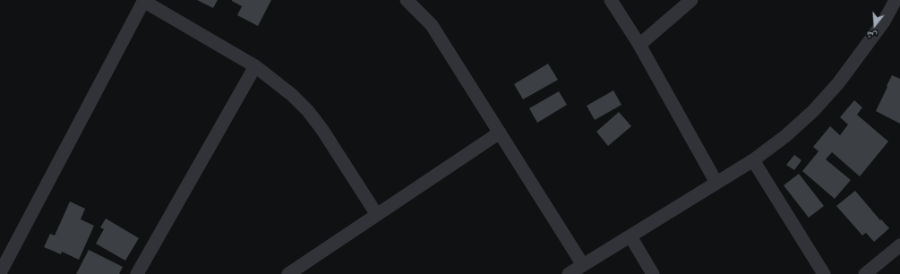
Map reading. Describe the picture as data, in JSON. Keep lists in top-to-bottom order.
{
  "north": "bottom"
}
